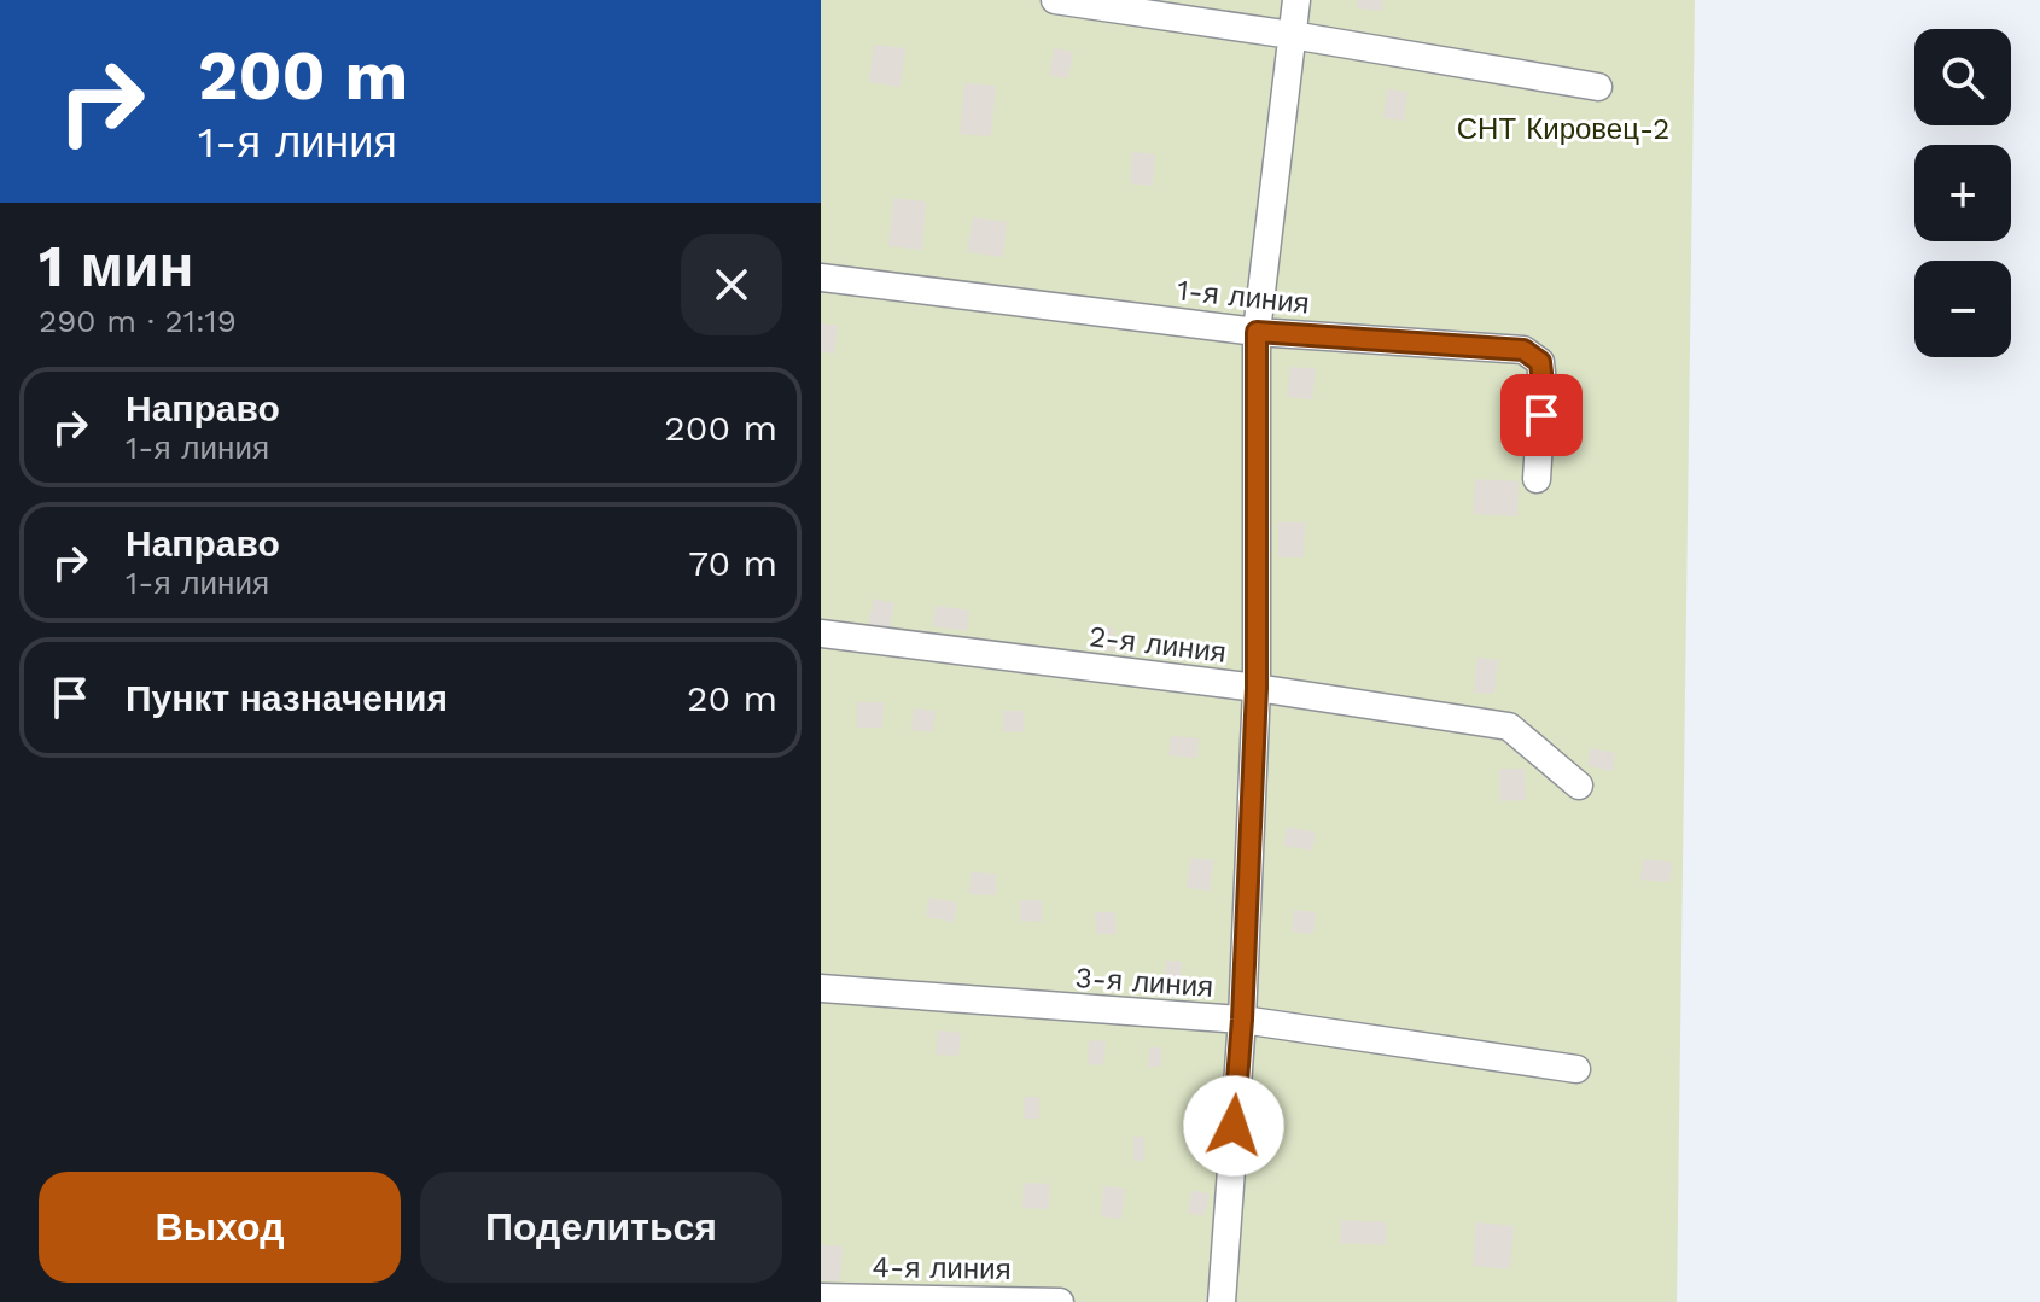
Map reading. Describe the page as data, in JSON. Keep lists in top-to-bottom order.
{
  "streets": {
    "street": [
      "1-я линия",
      "2-я линия",
      "3-я линия",
      "4-я линия"
    ]
  },
  "parks": ["СНТ Кировец-2"],
  "page": {
    "turn": ["200 m", "1-я линия"],
    "map_buttons": ["+", "−"],
    "heading": ["1 мин", "290 m · 21:19"],
    "list": [
      {
        "name": "Направо",
        "note": "1-я линия",
        "value": "200 m"
      },
      {
        "name": "Направо",
        "note": "1-я линия",
        "value": "70 m"
      },
      {
        "name": "Пункт назначения",
        "value": "20 m"
      }
    ],
    "buttons": ["Выход", "Поделиться"]
  }
}
